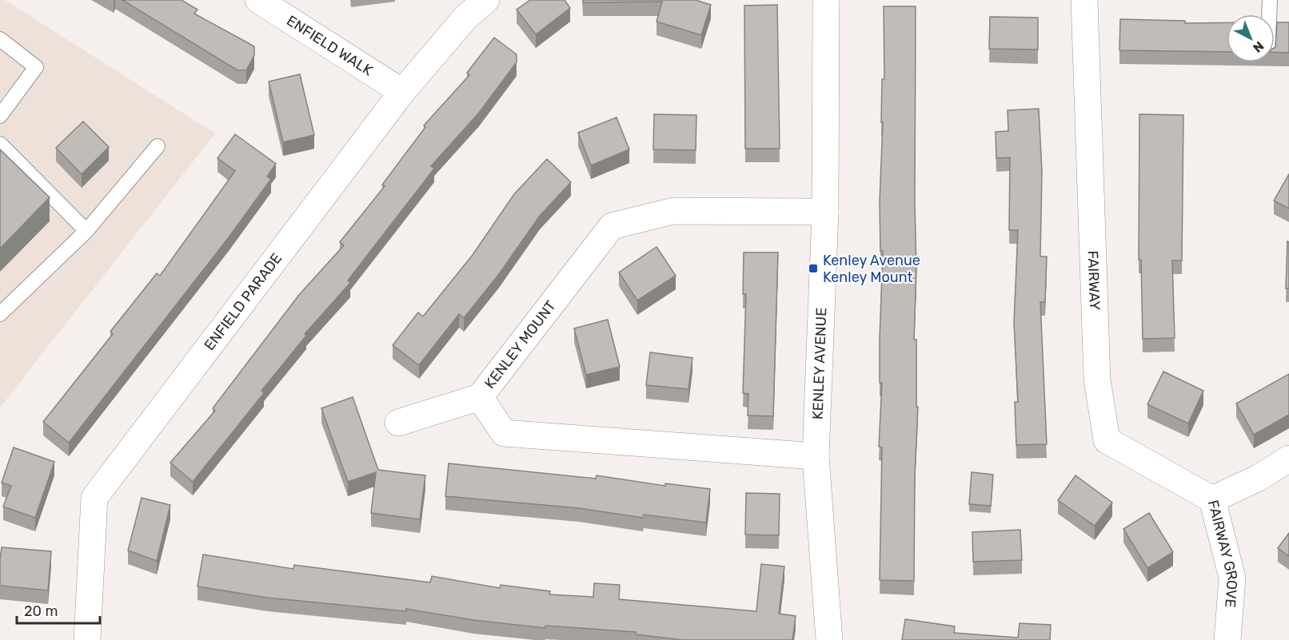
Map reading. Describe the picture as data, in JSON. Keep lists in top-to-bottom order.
{
  "streets": {
    "street": [
      "ENFIELD WALK",
      "FAIRWAY",
      "ENFIELD PARADE",
      "KENLEY MOUNT",
      "KENLEY AVENUE",
      "FAIRWAY GROVE"
    ]
  },
  "crossings": [
    ["ENFIELD WALK", "ENFIELD PARADE"],
    ["FAIRWAY", "FAIRWAY GROVE"],
    ["KENLEY MOUNT", "KENLEY AVENUE"]
  ],
  "places": {
    "transit": ["Kenley Avenue Kenley Mount"]
  },
  "scale_bar": "20 m",
  "north": "bottom right"
}
